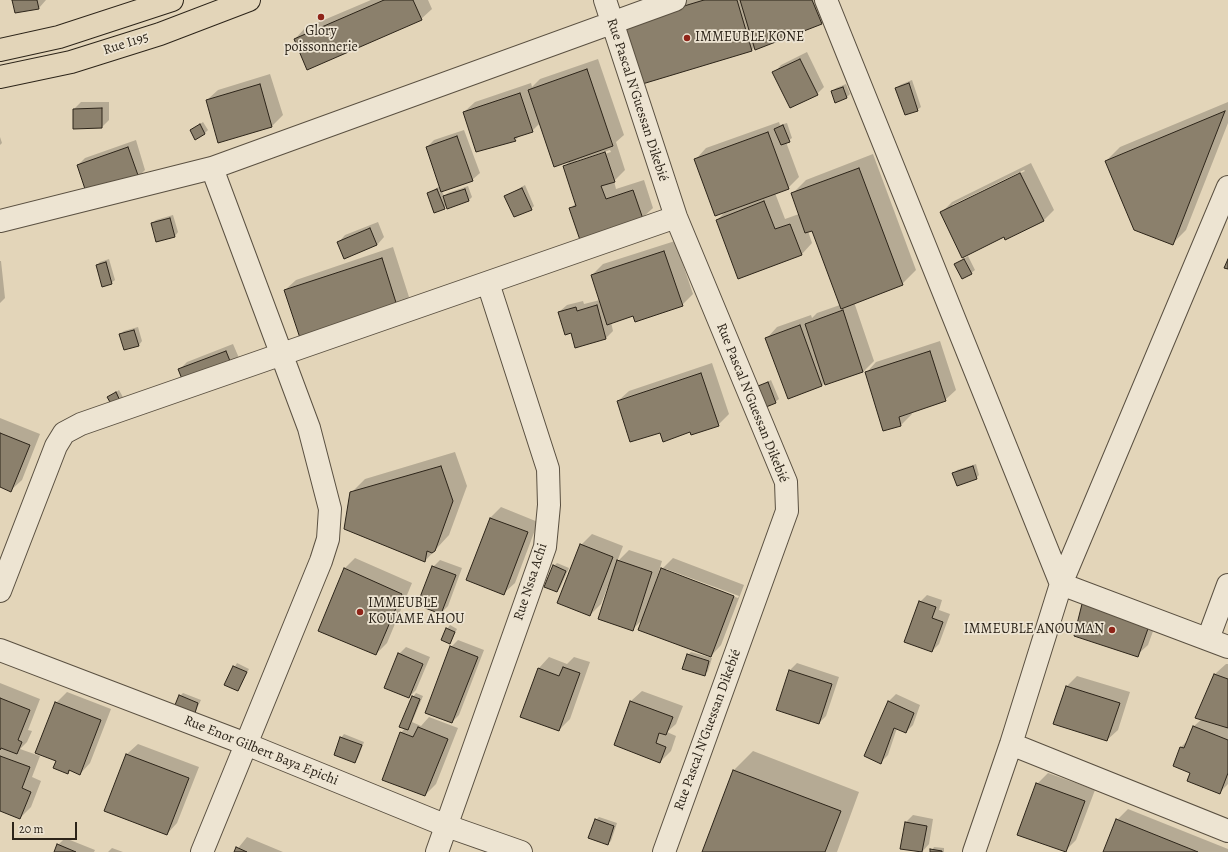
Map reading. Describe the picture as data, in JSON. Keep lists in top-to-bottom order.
{
  "streets": {
    "main road": ["Rue I195"],
    "street": ["Rue Pascal N'Guessan Dikebié", "Rue Nssa Achi", "Rue Enor Gilbert Baya Epichi"]
  },
  "crossings": [
    ["Rue Nssa Achi", "Rue Enor Gilbert Baya Epichi"]
  ],
  "places": [
    "Glory poissonnerie",
    "IMMEUBLE KONE",
    "IMMEUBLE KOUAME AHOU",
    "IMMEUBLE ANOUMAN"
  ],
  "scale_bar": "20 m"
}
